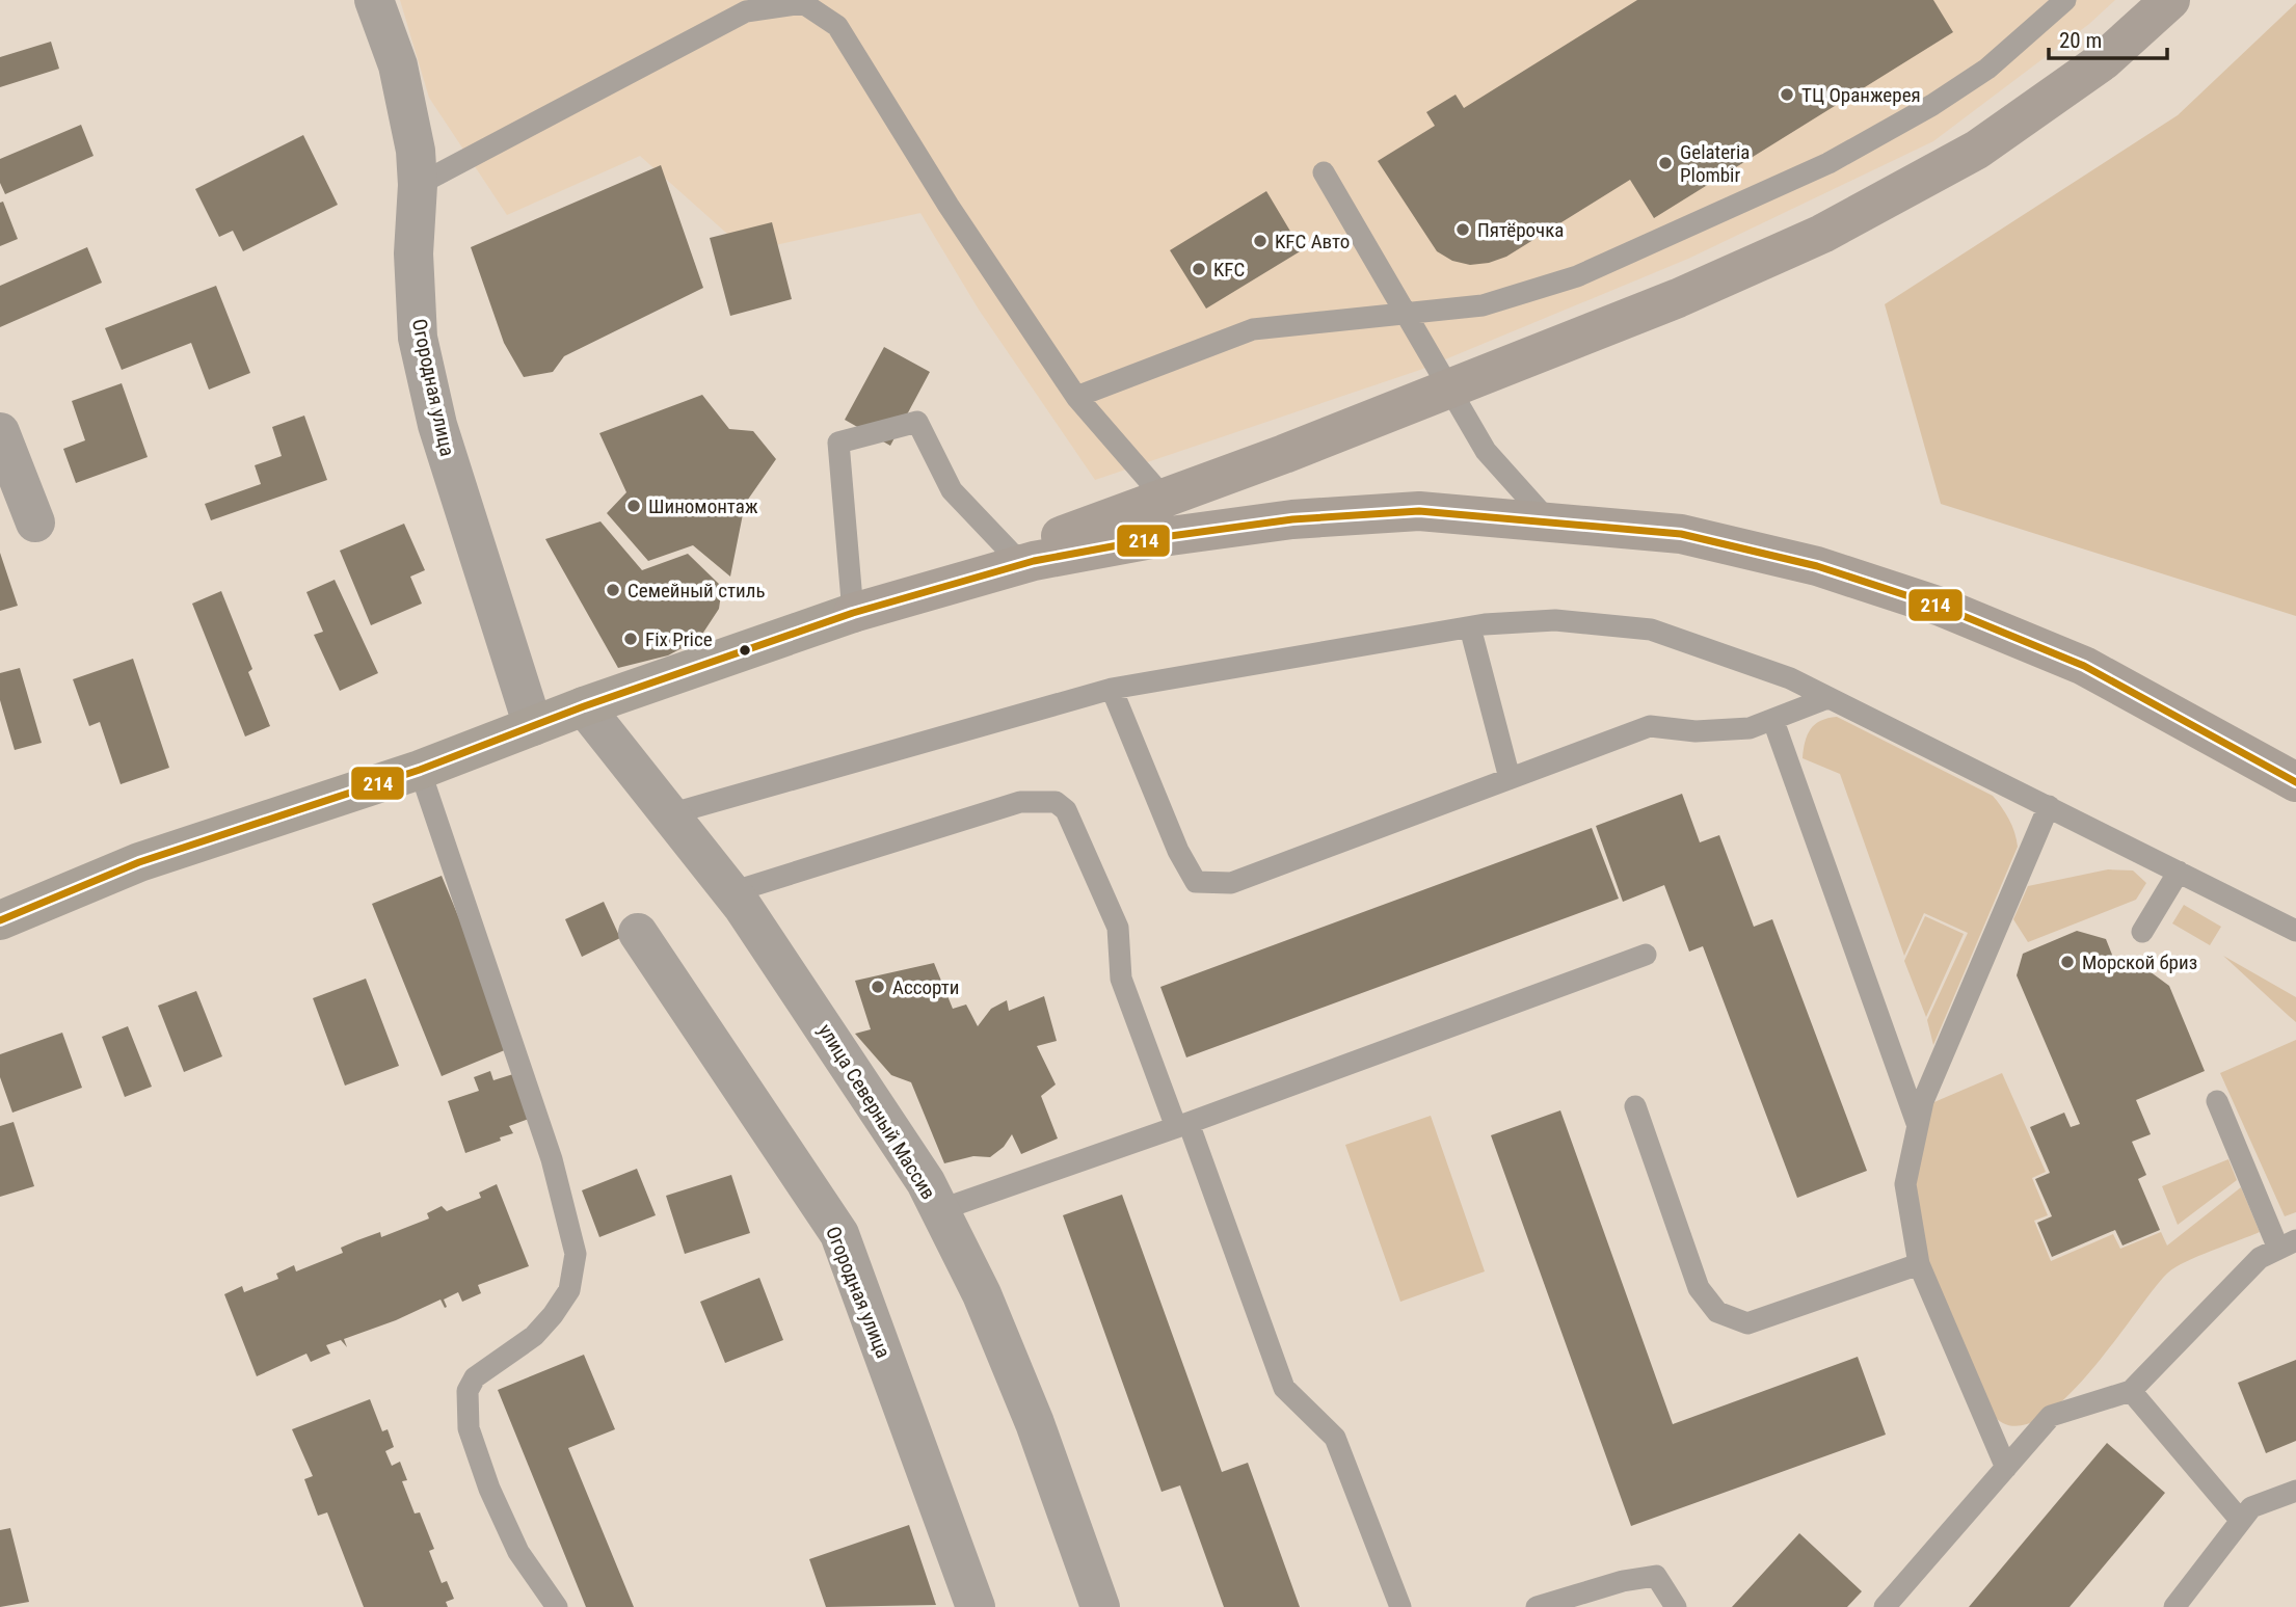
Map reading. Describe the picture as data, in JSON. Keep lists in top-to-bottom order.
{
  "streets": {
    "street": ["Огородная улица", "улица Северный Массив"]
  },
  "places": [
    "ТЦ Оранжерея",
    "Gelateria Plombir",
    "Пятёрочка",
    "KFC Авто",
    "KFC",
    "Шиномонтаж",
    "Семейный стиль",
    "Fix Price",
    "Морской бриз",
    "Ассорти"
  ],
  "lines": ["transit line 214"],
  "scale_bar": "20 m"
}
